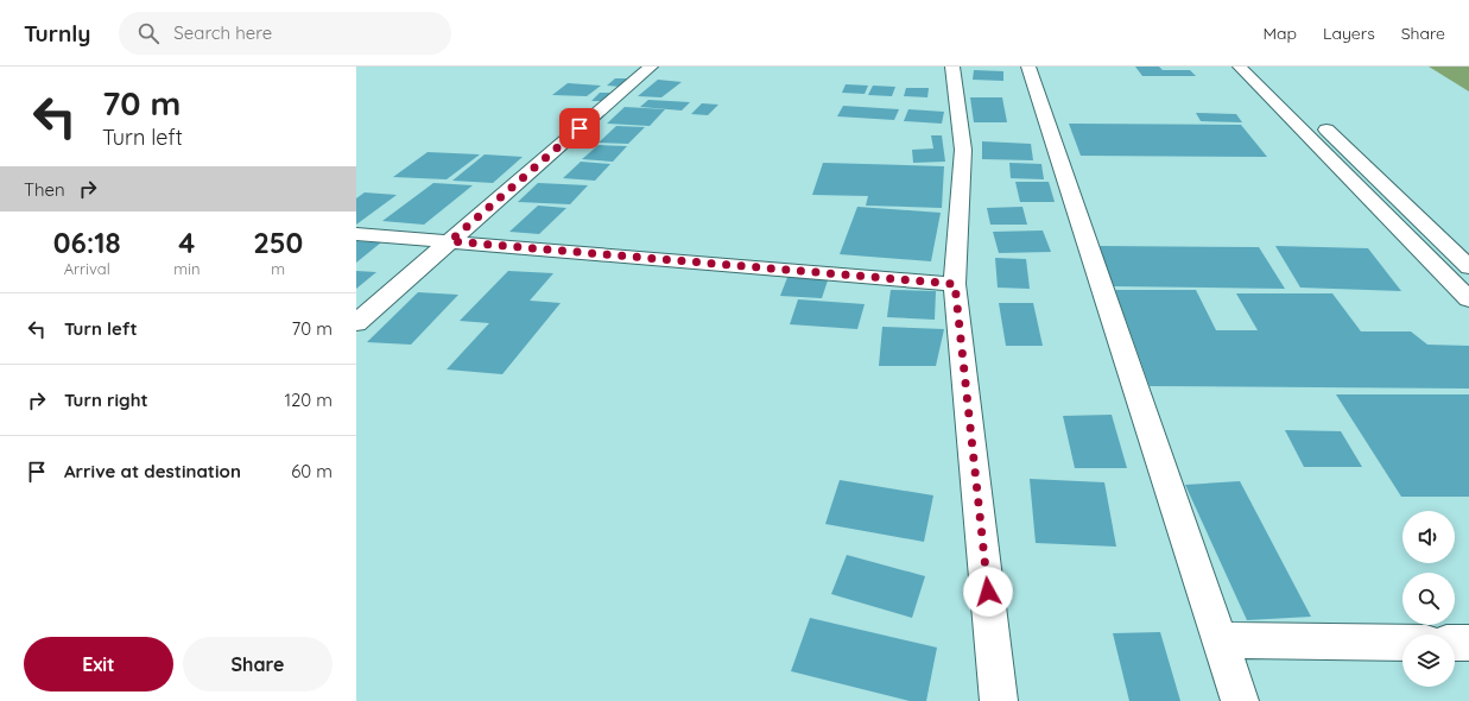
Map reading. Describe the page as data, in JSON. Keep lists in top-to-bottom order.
{
  "page": {
    "header": "Turnly",
    "search": "Search here",
    "nav": ["Map", "Layers", "Share"],
    "turn": ["70 m", "Turn left"],
    "then": "Then",
    "eta": [
      "06:18",
      "Arrival",
      "4",
      "min",
      "250",
      "m"
    ],
    "list": [
      {
        "name": "Turn left",
        "value": "70 m"
      },
      {
        "name": "Turn right",
        "value": "120 m"
      },
      {
        "name": "Arrive at destination",
        "value": "60 m"
      }
    ],
    "buttons": ["Exit", "Share"]
  }
}
